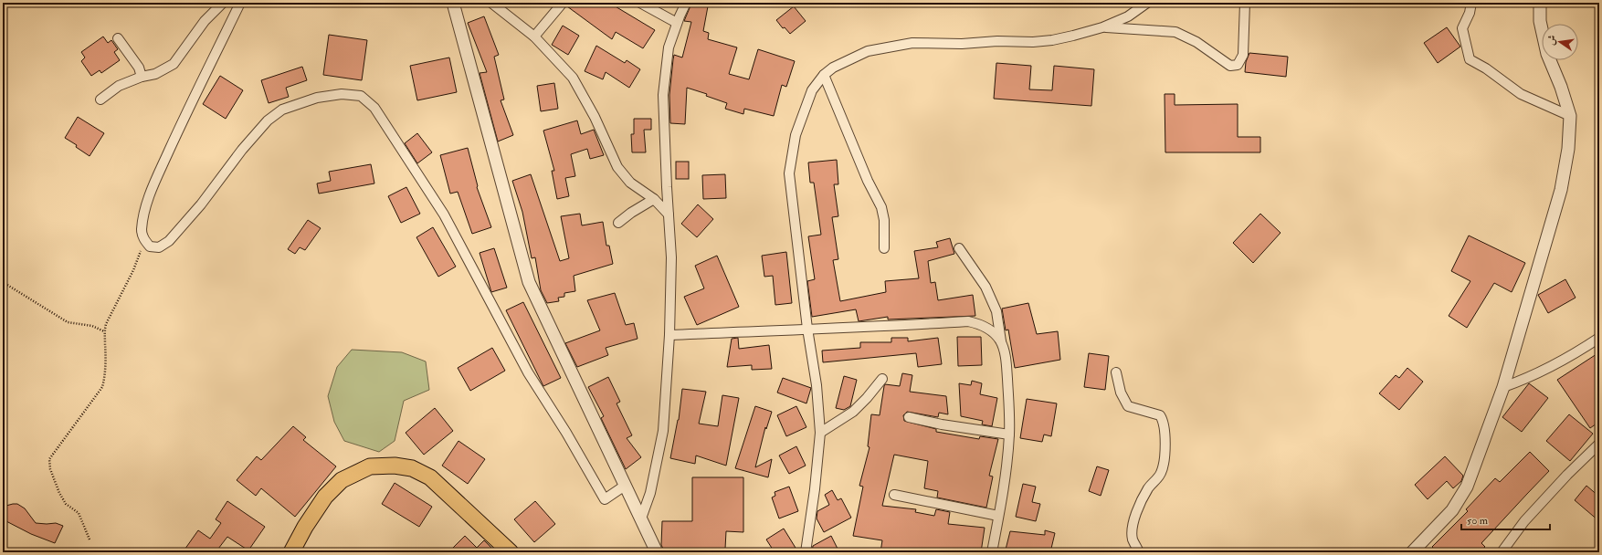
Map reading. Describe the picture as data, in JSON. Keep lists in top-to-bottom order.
{
  "scale_bar": "50 m",
  "north": "left"
}
